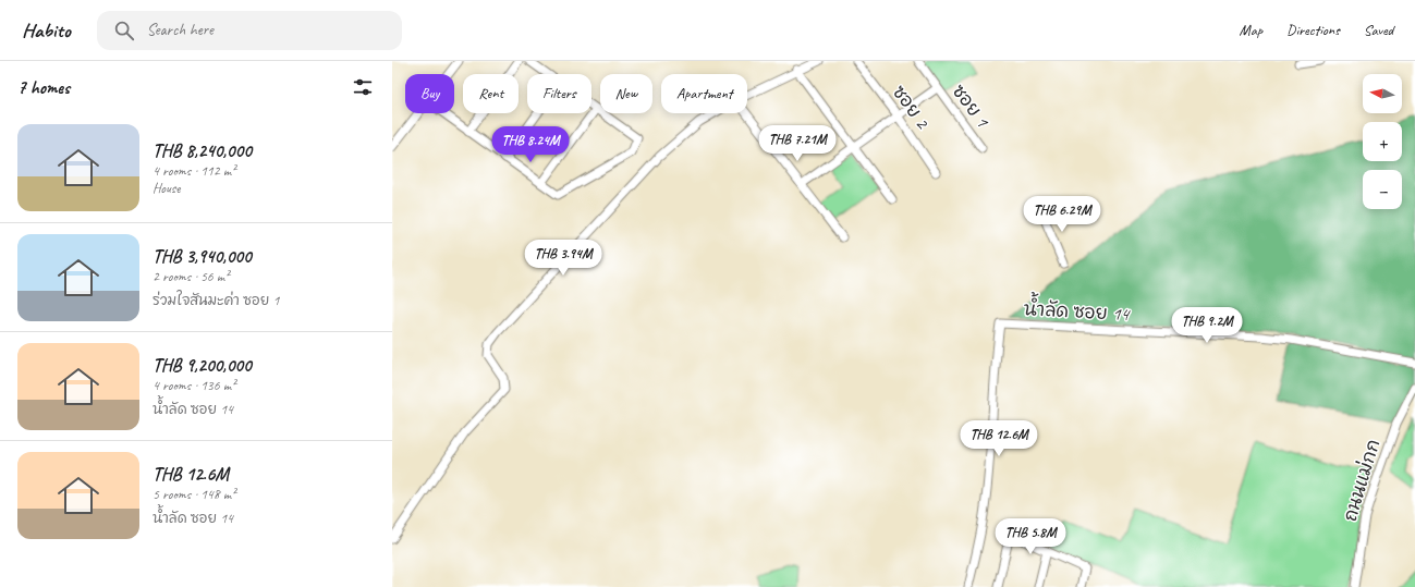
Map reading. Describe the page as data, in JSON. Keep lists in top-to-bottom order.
{
  "streets": {
    "street": [
      "ซอย 1",
      "ซอย 2",
      "น้ำลัด ซอย 14",
      "ถนนแม่กก"
    ]
  },
  "north": "left",
  "page": {
    "header": "Habito",
    "search": "Search here",
    "nav": ["Map", "Directions", "Saved"],
    "heading": "7 homes",
    "map_buttons": ["+", "−"],
    "chip": [
      "Buy",
      "Rent",
      "Filters",
      "New",
      "Apartment"
    ],
    "list": [
      {
        "name": "THB 8,240,000",
        "note": "4 rooms · 112 m² · House"
      },
      {
        "name": "THB 3,940,000",
        "note": "2 rooms · 56 m² · ร่วมใจสันมะค่า ซอย 1"
      },
      {
        "name": "THB 9,200,000",
        "note": "4 rooms · 136 m² · น้ำลัด ซอย 14"
      },
      {
        "name": "THB 12.6M",
        "note": "5 rooms · 148 m² · น้ำลัด ซอย 14"
      }
    ],
    "price": [
      "THB 7.21M",
      "THB 8.24M",
      "THB 6.29M",
      "THB 3.94M",
      "THB 9.2M",
      "THB 12.6M",
      "THB 5.8M"
    ]
  }
}
